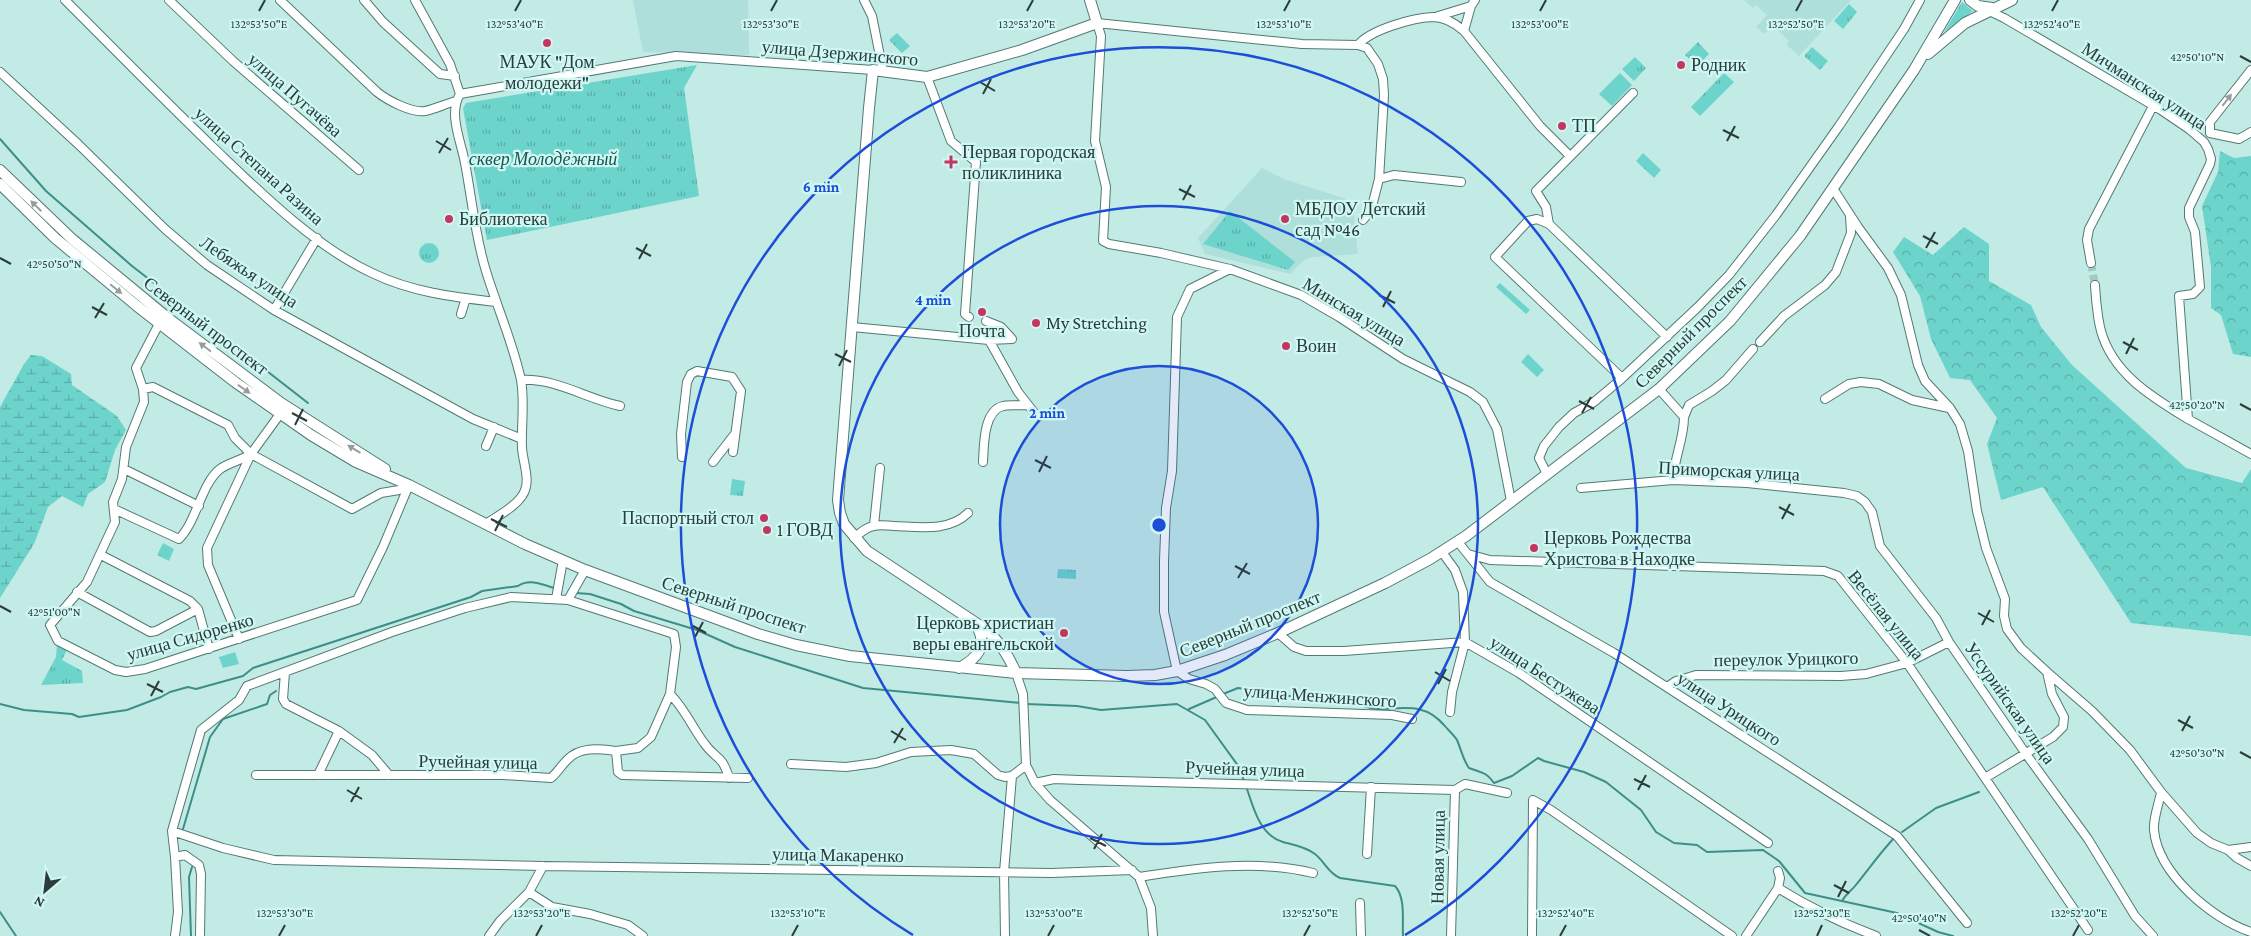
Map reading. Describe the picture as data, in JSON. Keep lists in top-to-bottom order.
{
  "streets": {
    "main road": ["улица Дзержинского", "Северный проспект"],
    "street": [
      "Мичманская улица",
      "улица Пугачёва",
      "улица Степана Разина",
      "Лебяжья улица",
      "Минская улица",
      "Приморская улица",
      "Весёлая улица",
      "улица Сидоренко",
      "переулок Урицкого",
      "улица Бестужева",
      "улица Менжинского",
      "Уссурийская улица",
      "улица Урицкого",
      "Ручейная улица",
      "улица Макаренко",
      "Новая улица"
    ]
  },
  "crossings": [
    ["улица Дзержинского", "Минская улица"],
    ["Минская улица", "Северный проспект"],
    ["Северный проспект", "улица Сидоренко"],
    ["Северный проспект", "улица Бестужева"],
    ["Северный проспект", "улица Менжинского"],
    ["Северный проспект", "улица Урицкого"],
    ["Приморская улица", "Уссурийская улица"],
    ["Весёлая улица", "переулок Урицкого"],
    ["Весёлая улица", "улица Урицкого"],
    ["переулок Урицкого", "Уссурийская улица"],
    ["переулок Урицкого", "улица Урицкого"],
    ["Ручейная улица", "Новая улица"]
  ],
  "parks": ["сквер Молодёжный"],
  "places": {
    "other": [
      "МАУК \"Дом молодежи\"",
      "Родник",
      "ТП",
      "Библиотека",
      "МБДОУ Детский сад №46",
      "Почта",
      "My Stretching",
      "Воин",
      "Паспортный стол",
      "1 ГОВД",
      "Церковь Рождества Христова в Находке",
      "Церковь христиан веры евангельской"
    ],
    "health": ["Первая городская поликлиника"]
  },
  "north": "bottom left",
  "coordinates": [
    "132°53'50\"E",
    "132°53'40\"E",
    "132°53'30\"E",
    "132°53'20\"E",
    "132°53'10\"E",
    "132°53'00\"E",
    "132°52'50\"E",
    "132°52'40\"E",
    "42°50'10\"N",
    "42°50'50\"N",
    "42°50'20\"N",
    "42°51'00\"N",
    "42°50'30\"N",
    "132°52'30\"E",
    "132°52'20\"E",
    "42°50'40\"N"
  ],
  "rings": ["6 min", "4 min", "2 min"]
}
